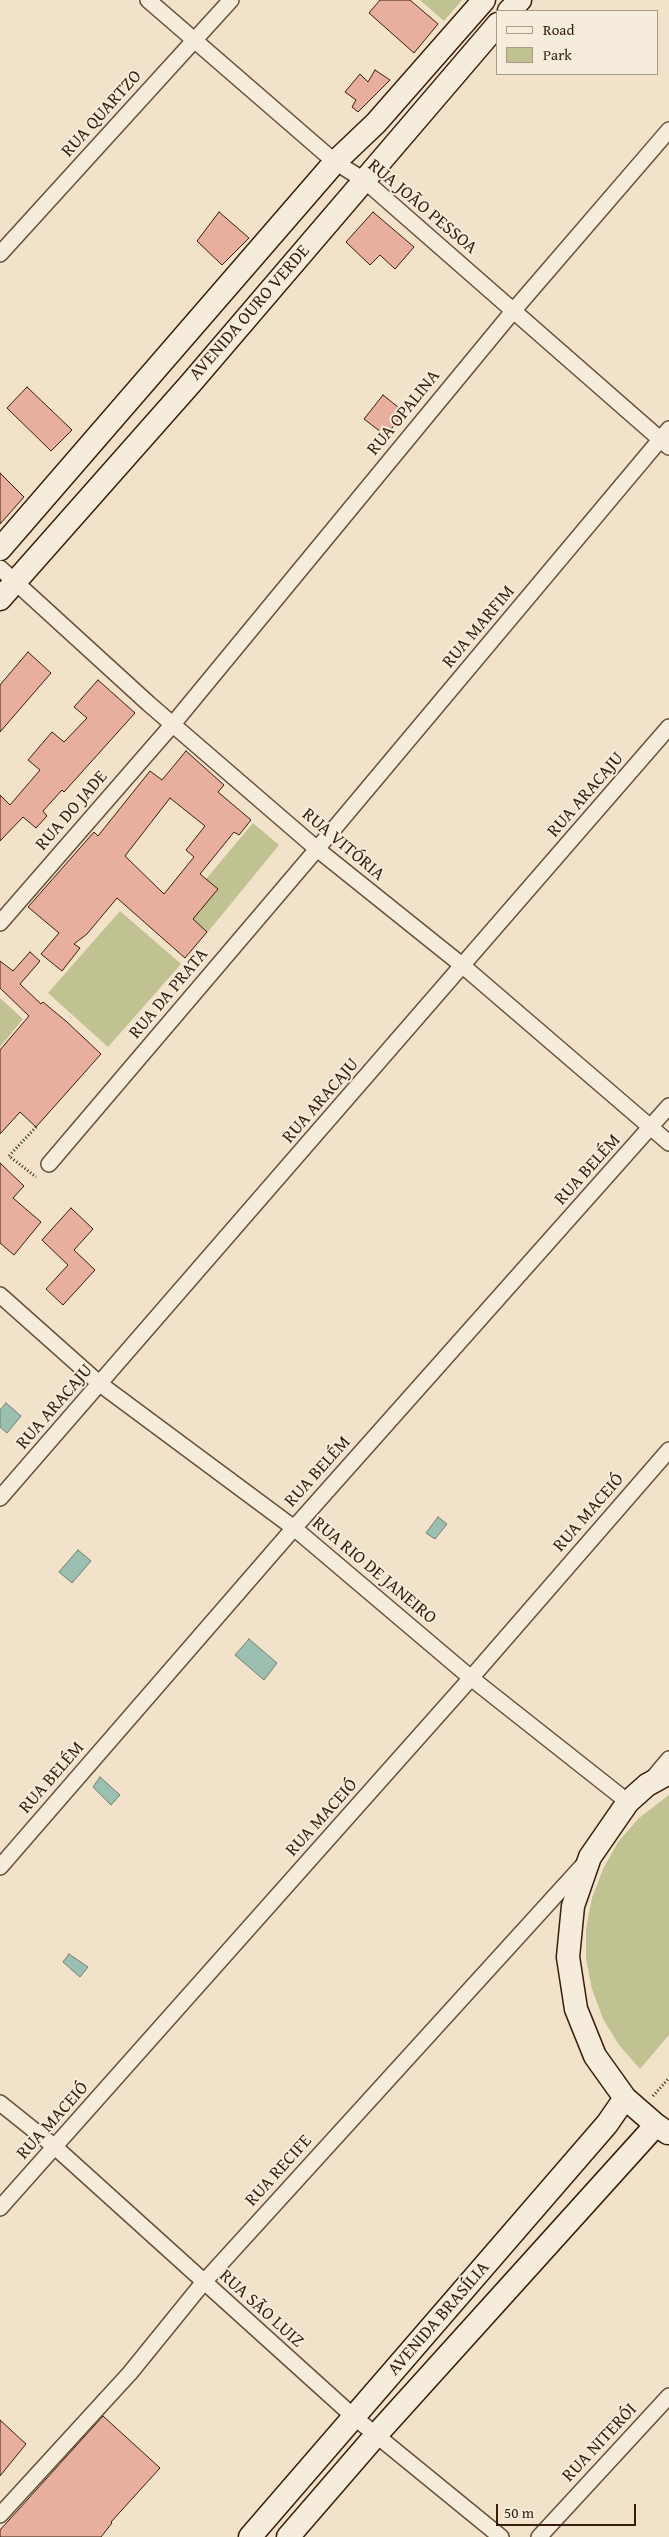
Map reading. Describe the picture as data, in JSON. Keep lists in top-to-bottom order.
{
  "streets": {
    "street": [
      "RUA QUARTZO",
      "RUA JOÃO PESSOA",
      "AVENIDA OURO VERDE",
      "RUA OPALINA",
      "RUA MARFIM",
      "RUA ARACAJU",
      "RUA DO JADE",
      "RUA VITÓRIA",
      "RUA DA PRATA",
      "RUA BELÉM",
      "RUA MACEIÓ",
      "RUA RIO DE JANEIRO",
      "RUA RECIFE",
      "RUA SÃO LUIZ",
      "AVENIDA BRASÍLIA",
      "RUA NITERÓI"
    ]
  },
  "crossings": [
    ["RUA QUARTZO", "RUA JOÃO PESSOA"],
    ["RUA JOÃO PESSOA", "AVENIDA OURO VERDE"],
    ["RUA JOÃO PESSOA", "RUA OPALINA"],
    ["RUA JOÃO PESSOA", "RUA MARFIM"],
    ["AVENIDA OURO VERDE", "RUA VITÓRIA"],
    ["RUA OPALINA", "RUA DO JADE"],
    ["RUA OPALINA", "RUA VITÓRIA"],
    ["RUA MARFIM", "RUA VITÓRIA"],
    ["RUA MARFIM", "RUA DA PRATA"],
    ["RUA ARACAJU", "RUA VITÓRIA"],
    ["RUA ARACAJU", "RUA RIO DE JANEIRO"],
    ["RUA DO JADE", "RUA VITÓRIA"],
    ["RUA VITÓRIA", "RUA DA PRATA"],
    ["RUA VITÓRIA", "RUA BELÉM"],
    ["RUA BELÉM", "RUA RIO DE JANEIRO"],
    ["RUA MACEIÓ", "RUA RIO DE JANEIRO"],
    ["RUA MACEIÓ", "RUA SÃO LUIZ"],
    ["RUA RECIFE", "RUA SÃO LUIZ"],
    ["RUA SÃO LUIZ", "AVENIDA BRASÍLIA"]
  ],
  "legend": ["Road", "Park"],
  "scale_bar": "50 m"
}
